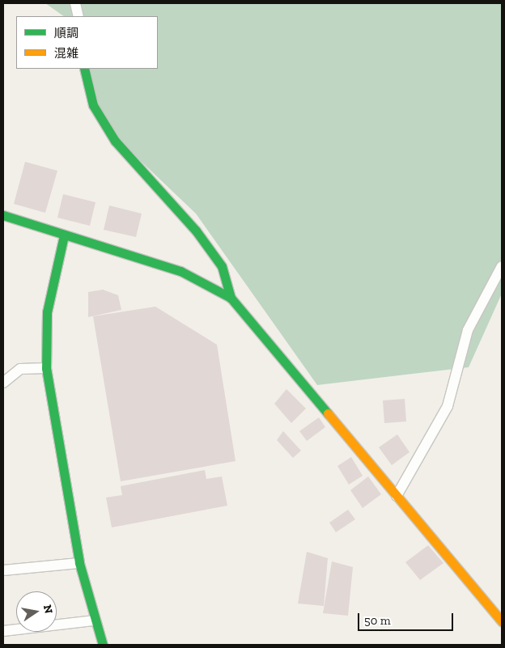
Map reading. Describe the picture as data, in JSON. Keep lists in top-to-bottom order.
{
  "legend": ["順調", "混雑"],
  "scale_bar": "50 m",
  "north": "right"
}
